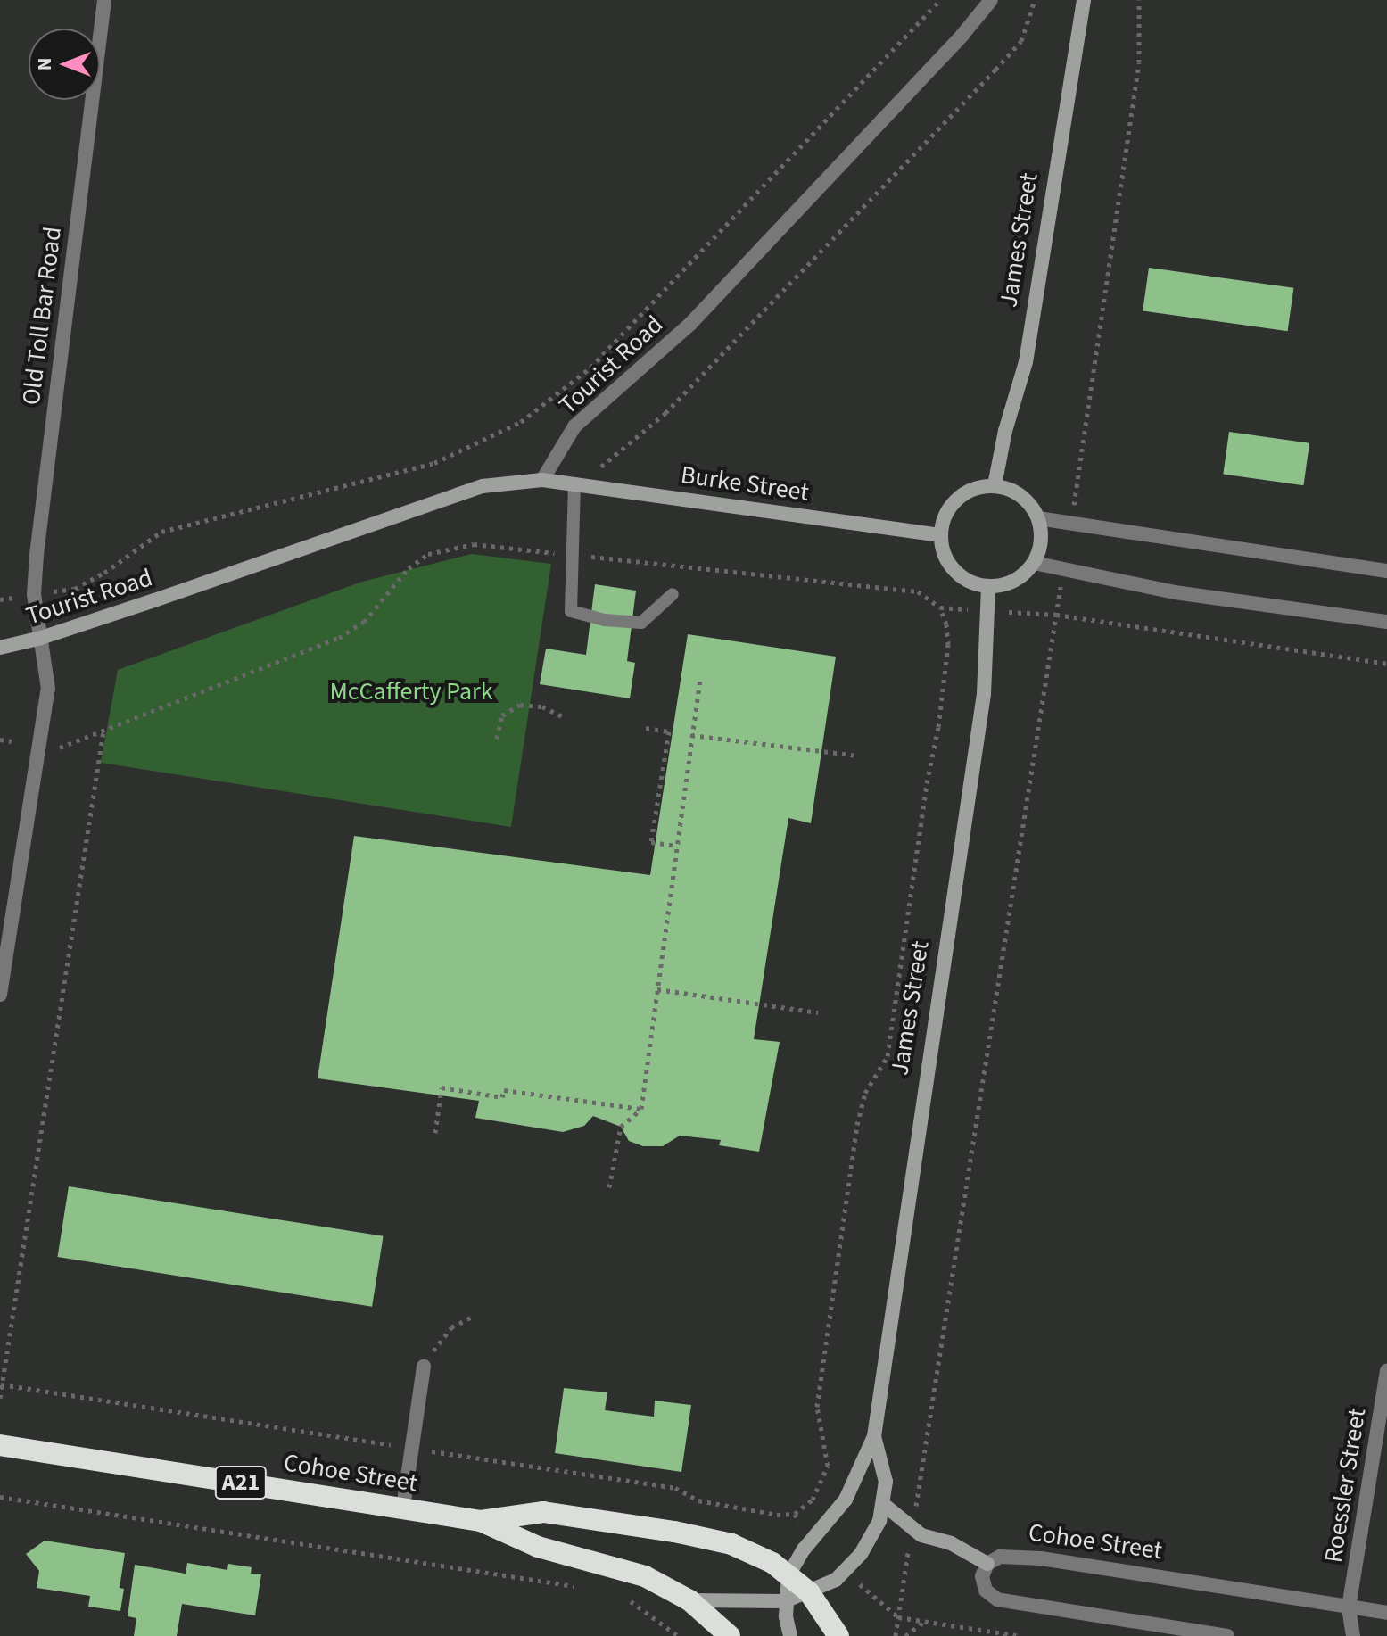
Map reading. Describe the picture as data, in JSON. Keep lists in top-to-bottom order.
{
  "streets": {
    "highway": ["Cohoe Street", "A21"],
    "street": [
      "James Street",
      "Old Toll Bar Road",
      "Tourist Road",
      "Burke Street",
      "Roessler Street"
    ]
  },
  "crossings": [
    ["James Street", "Burke Street"],
    ["James Street", "Cohoe Street"],
    ["James Street", "A21"],
    ["Old Toll Bar Road", "Tourist Road"],
    ["Tourist Road", "Burke Street"],
    ["Cohoe Street", "A21"],
    ["Cohoe Street", "Roessler Street"]
  ],
  "parks": ["McCafferty Park"],
  "north": "left"
}
